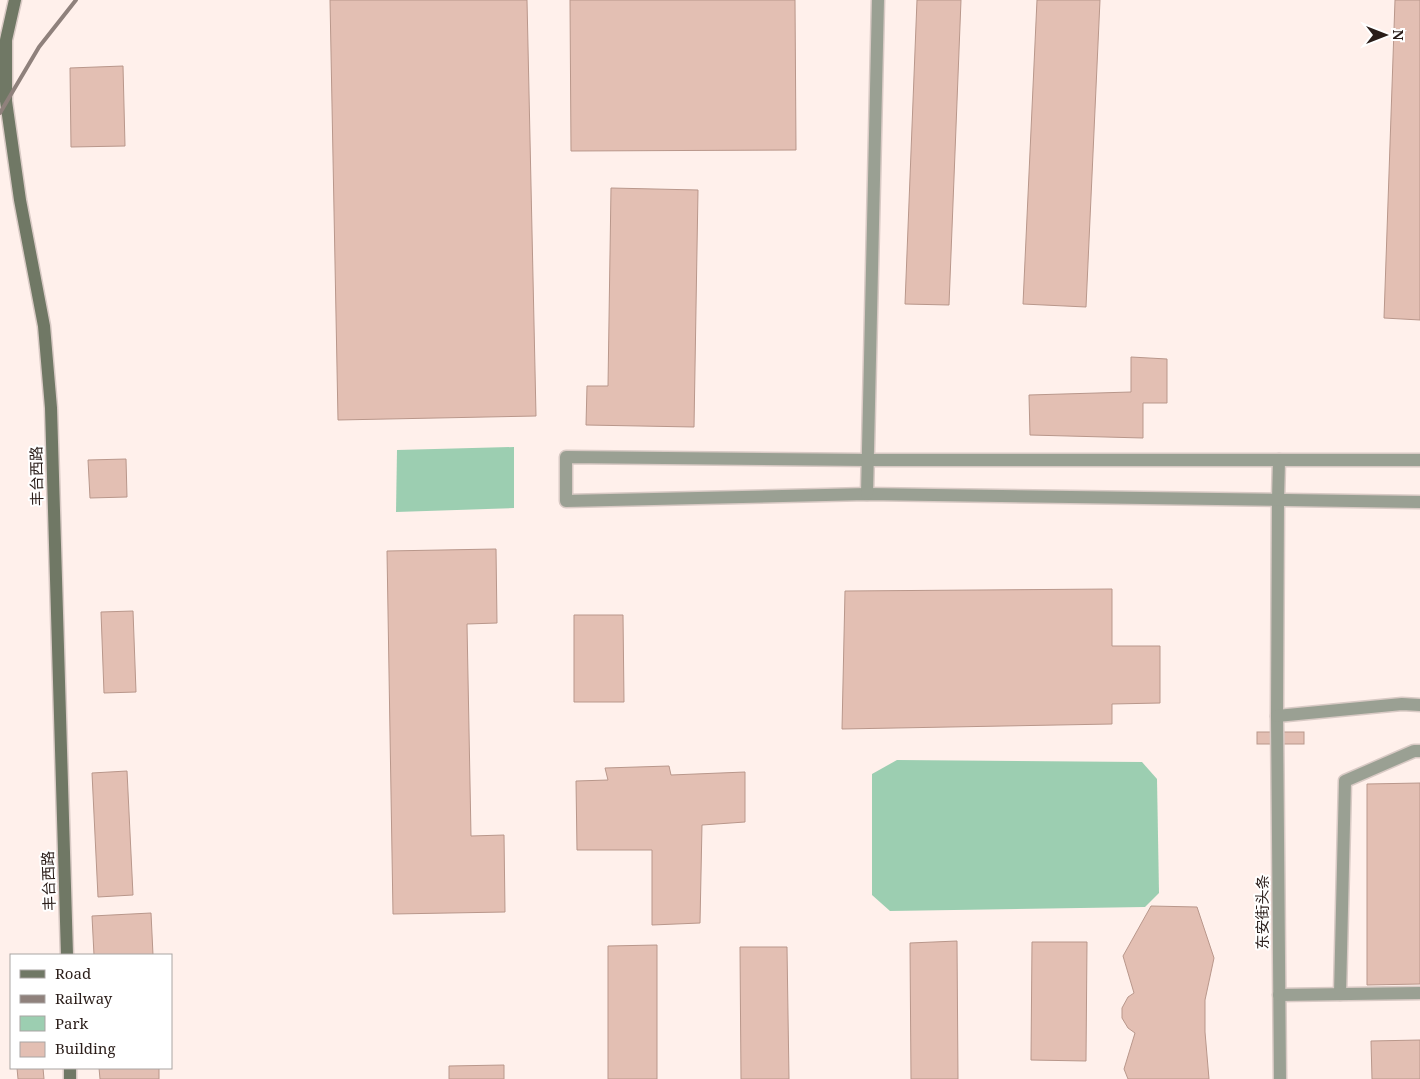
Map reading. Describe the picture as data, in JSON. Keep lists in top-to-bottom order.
{
  "streets": {
    "main road": ["丰台西路"],
    "street": ["东安街头条"]
  },
  "legend": [
    "Road",
    "Railway",
    "Park",
    "Building"
  ],
  "north": "right"
}
